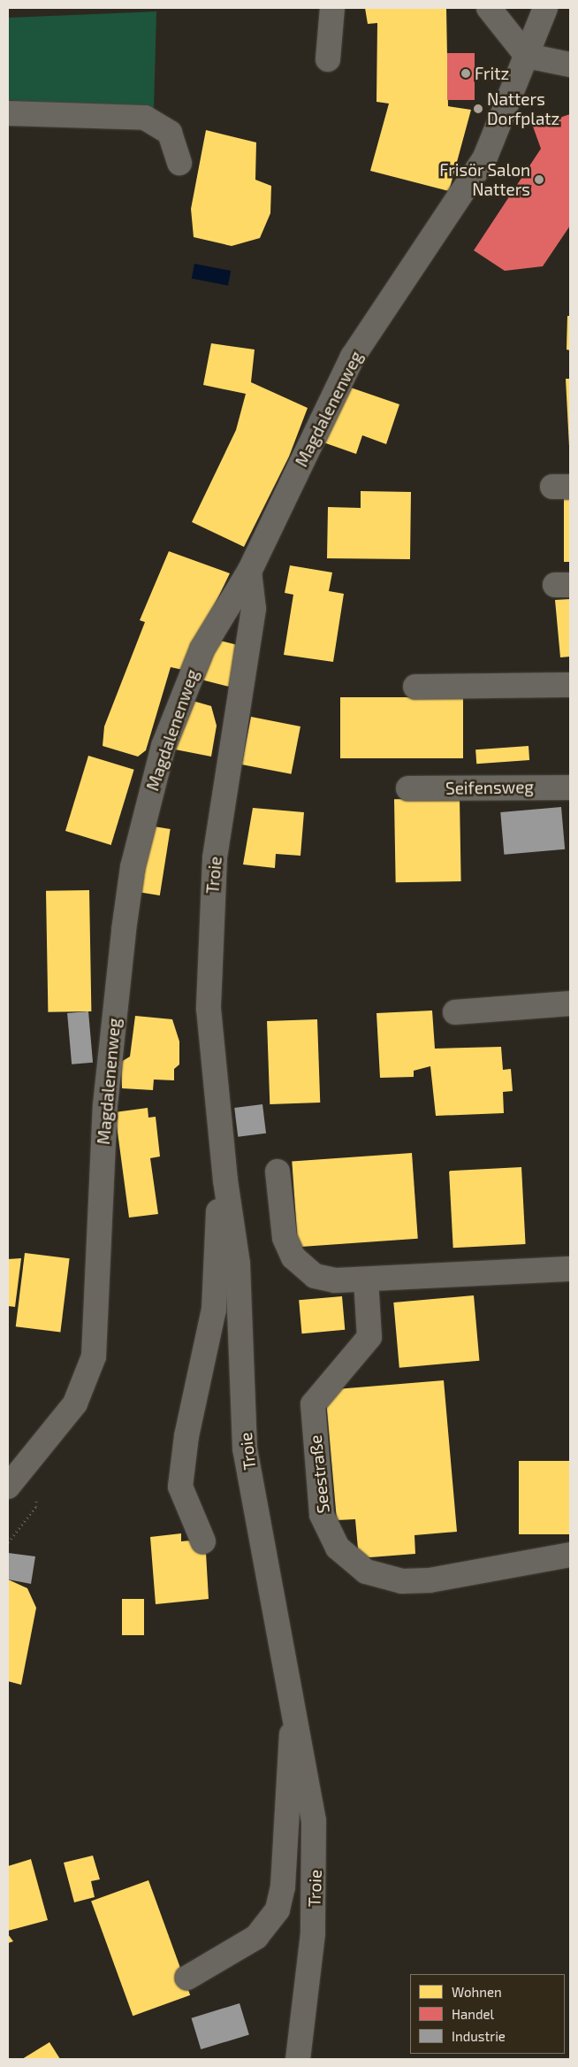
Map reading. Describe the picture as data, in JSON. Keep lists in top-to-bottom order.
{
  "streets": {
    "street": [
      "Magdalenenweg",
      "Seifensweg",
      "Troie",
      "Seestraße"
    ]
  },
  "crossings": [
    ["Magdalenenweg", "Troie"]
  ],
  "places": ["Fritz", "Natters Dorfplatz", "Frisör Salon Natters"],
  "legend": ["Wohnen", "Handel", "Industrie"]
}
